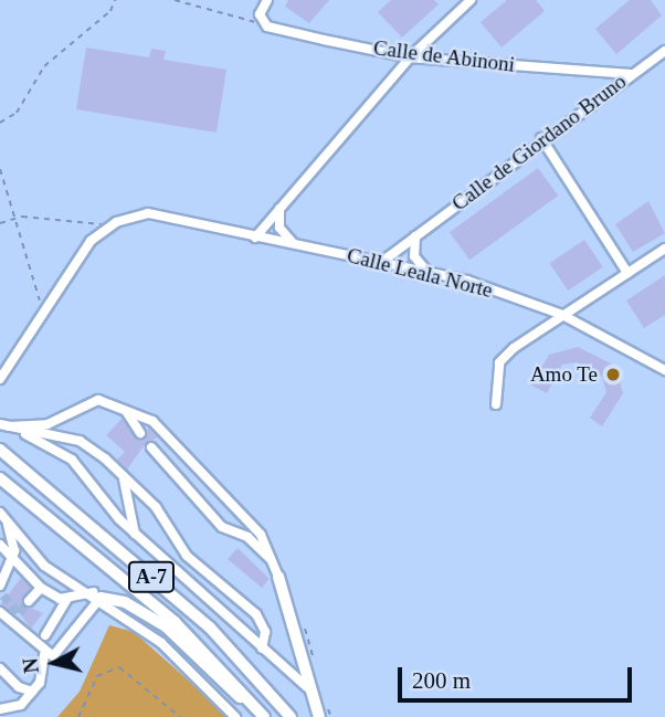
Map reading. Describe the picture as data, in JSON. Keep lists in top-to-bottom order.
{
  "streets": {
    "highway": ["A-7"],
    "street": ["Calle de Abinoni", "Calle de Giordano Bruno", "Calle Leala Norte"]
  },
  "crossings": [
    ["Calle de Abinoni", "Calle de Giordano Bruno"],
    ["Calle de Giordano Bruno", "Calle Leala Norte"]
  ],
  "places": ["Amo Te"],
  "scale_bar": "200 m",
  "north": "left"
}
